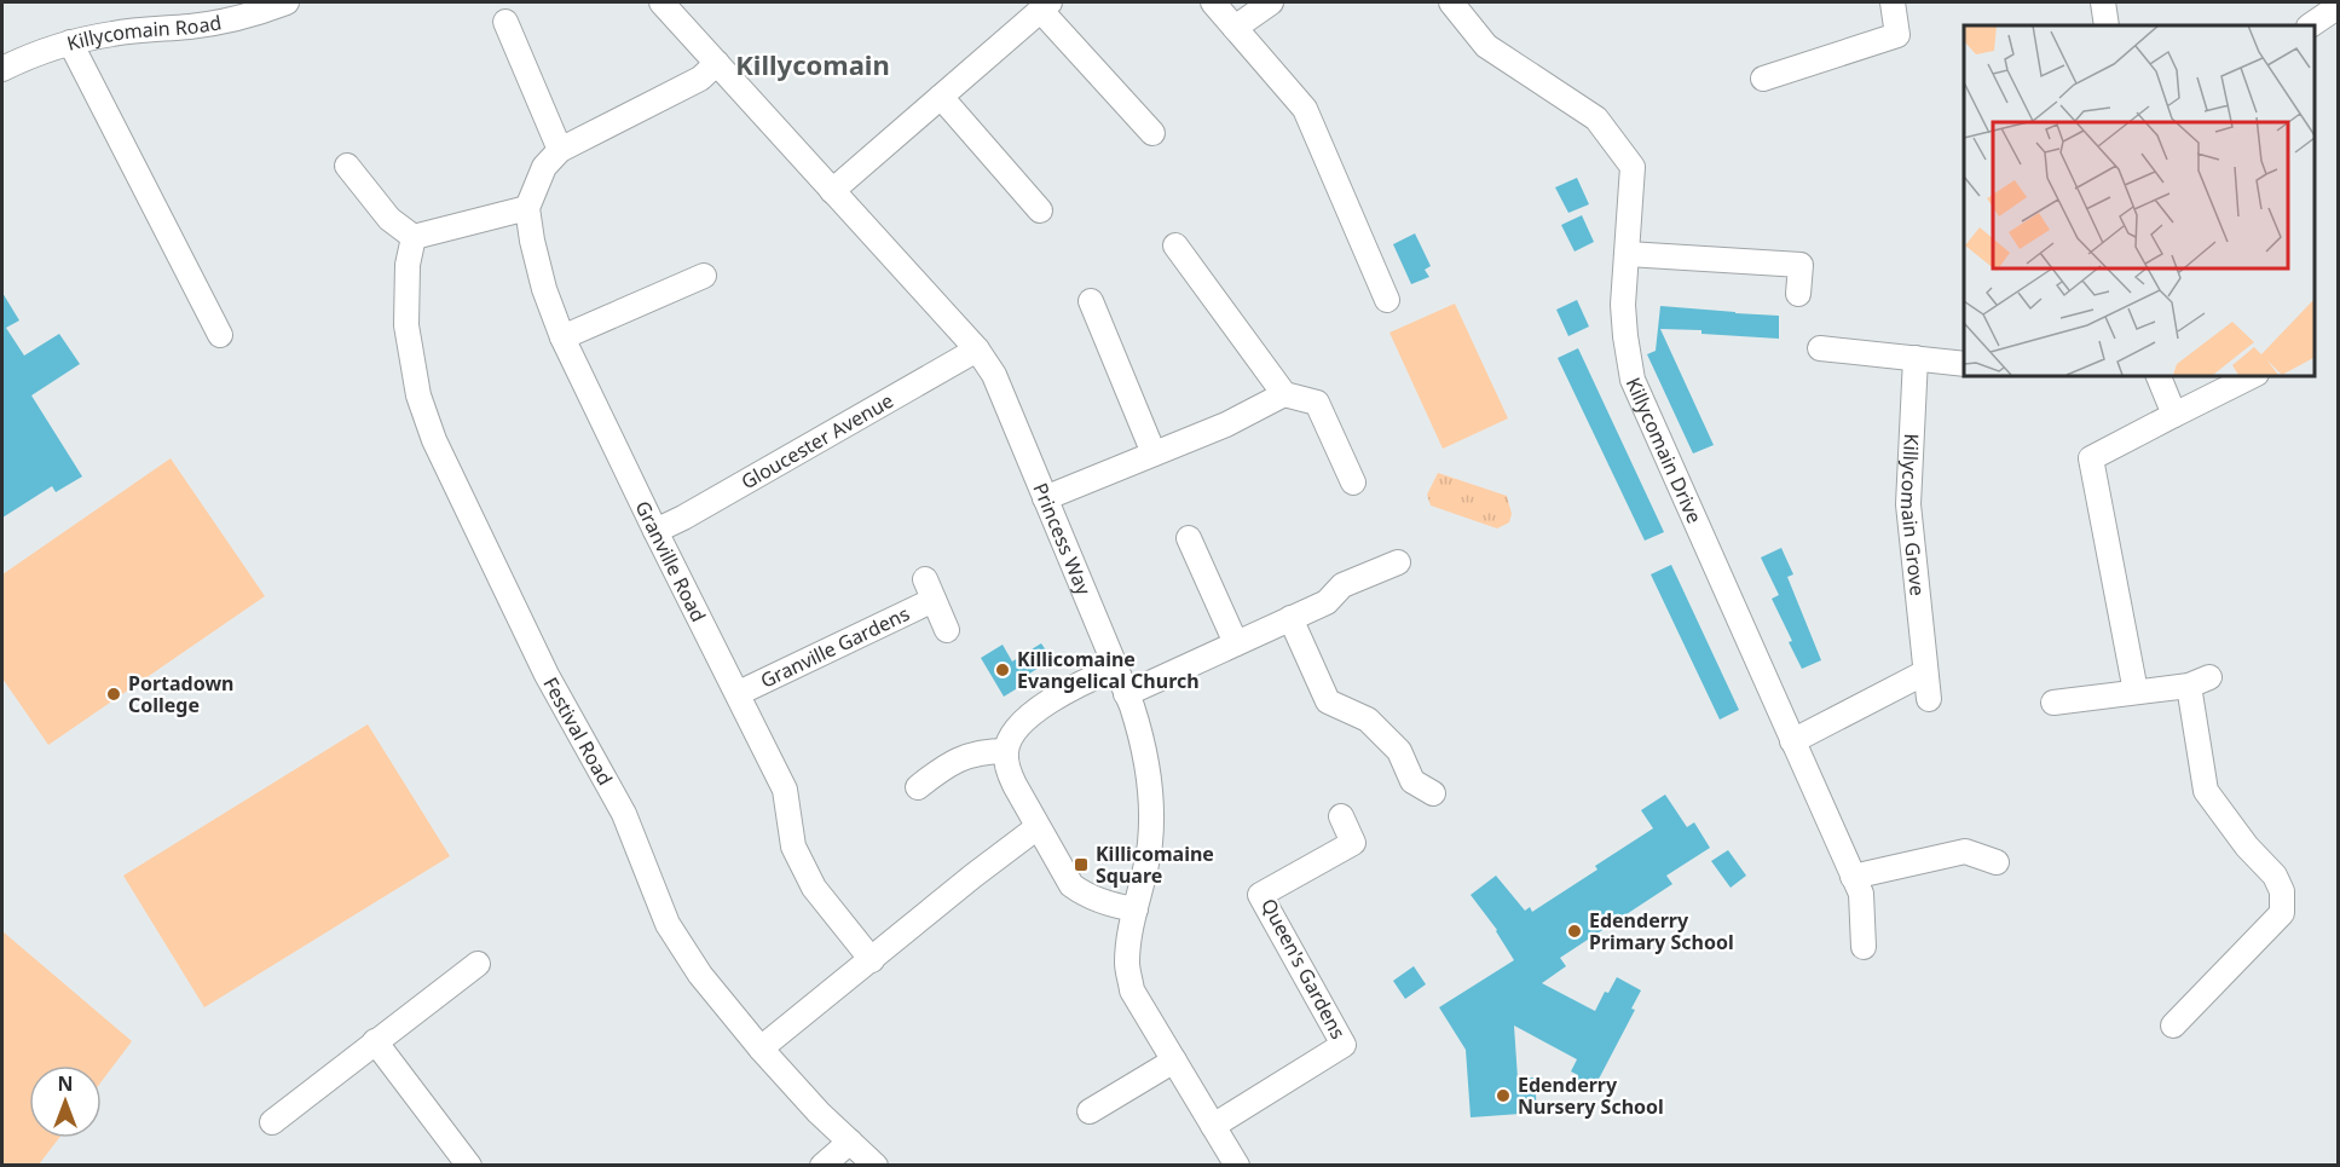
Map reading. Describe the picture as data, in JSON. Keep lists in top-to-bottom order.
{
  "streets": {
    "street": [
      "Killycomain Road",
      "Gloucester Avenue",
      "Killycomain Drive",
      "Killycomain Grove",
      "Princess Way",
      "Granville Road",
      "Granville Gardens",
      "Festival Road",
      "Queen's Gardens"
    ]
  },
  "crossings": [
    ["Gloucester Avenue", "Princess Way"],
    ["Gloucester Avenue", "Granville Road"],
    ["Princess Way", "Queen's Gardens"],
    ["Granville Road", "Granville Gardens"]
  ],
  "districts": ["Killycomain"],
  "places": {
    "other": [
      "Killicomaine Evangelical Church",
      "Portadown College",
      "Edenderry Primary School",
      "Edenderry Nursery School"
    ],
    "transit": ["Killicomaine Square"]
  },
  "north": "top"
}
